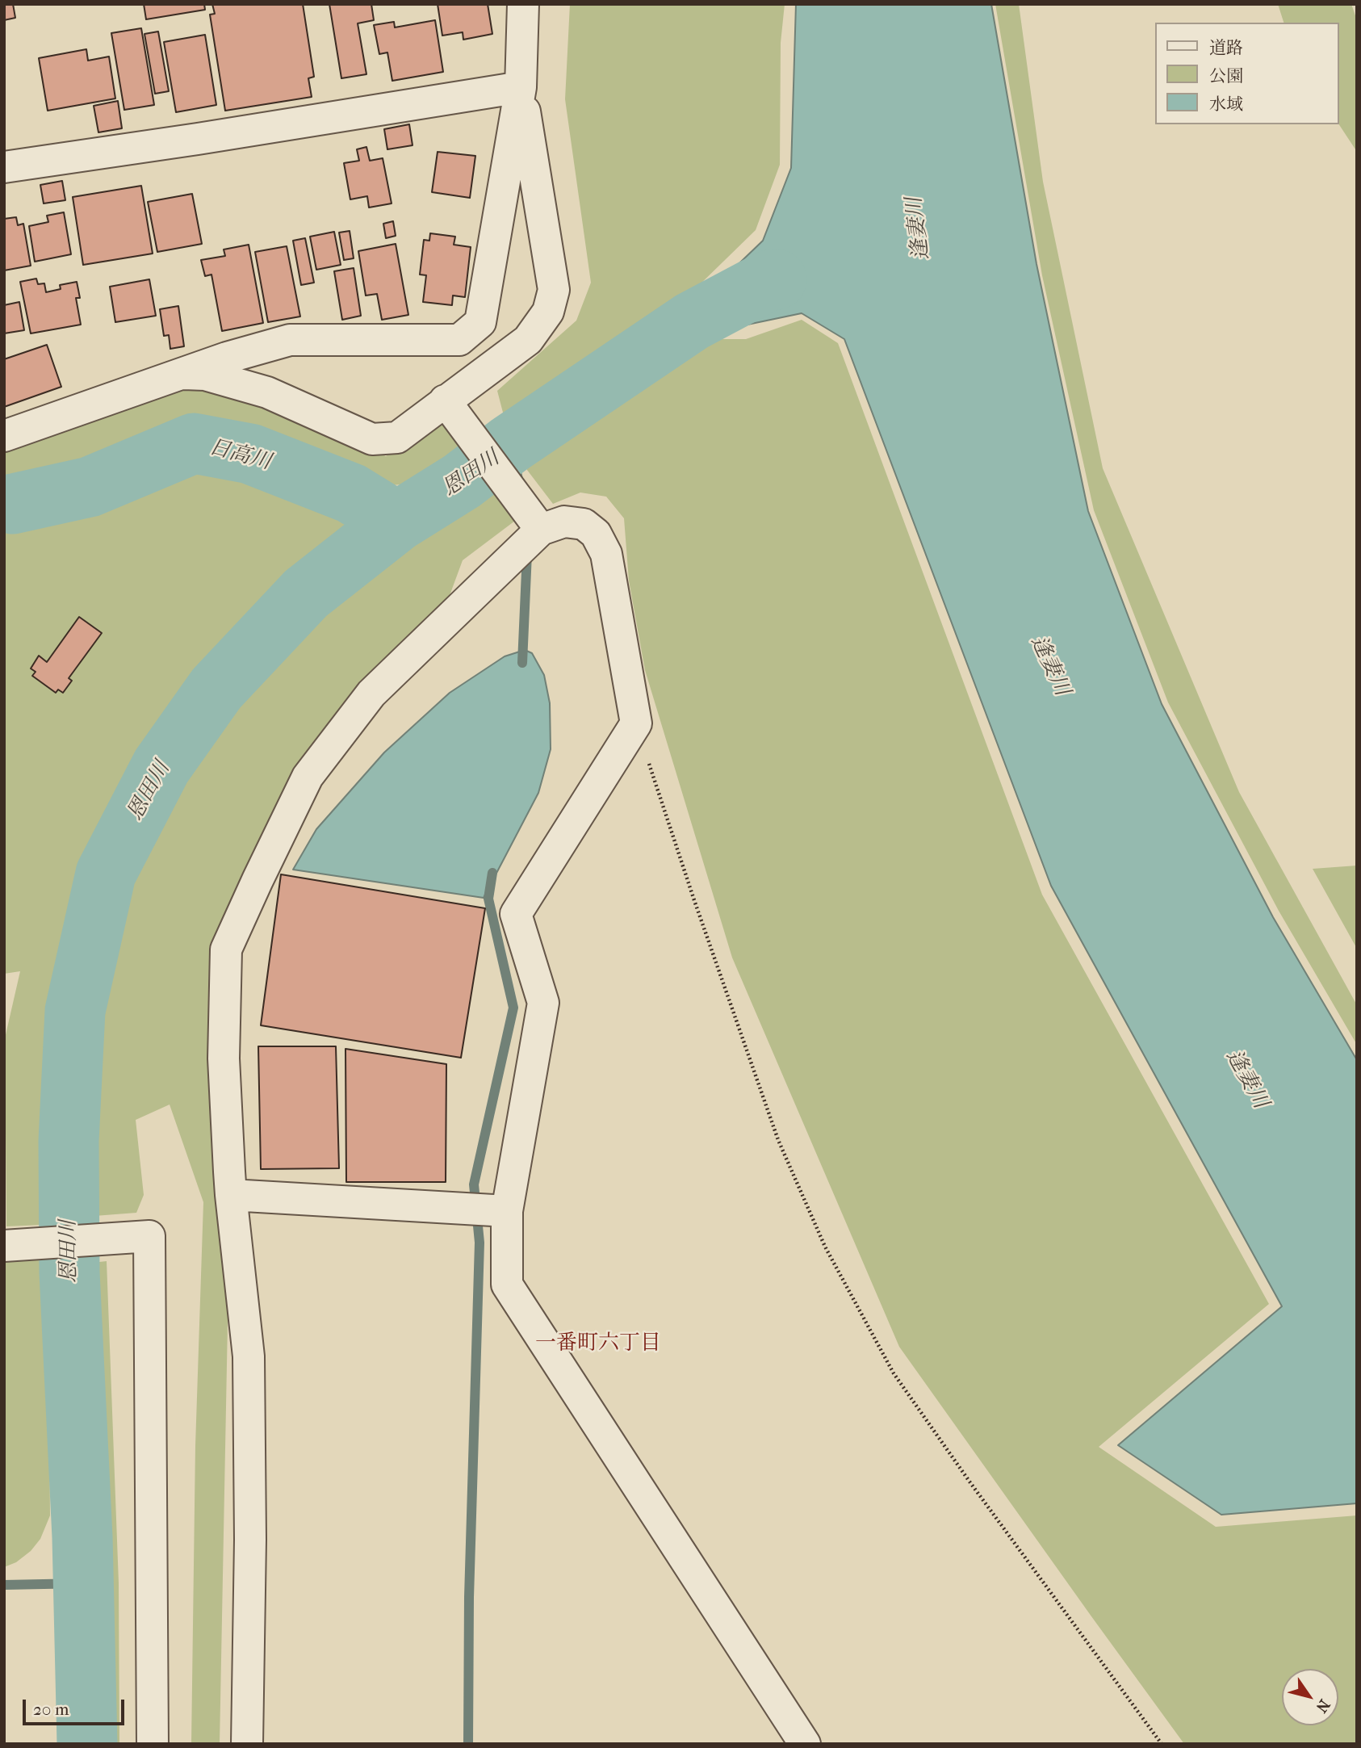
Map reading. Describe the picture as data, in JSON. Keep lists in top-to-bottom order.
{
  "districts": ["一番町六丁目"],
  "water": ["逢妻川", "日高川", "恩田川"],
  "legend": ["道路", "公園", "水域"],
  "scale_bar": "20 m",
  "north": "bottom right"
}
